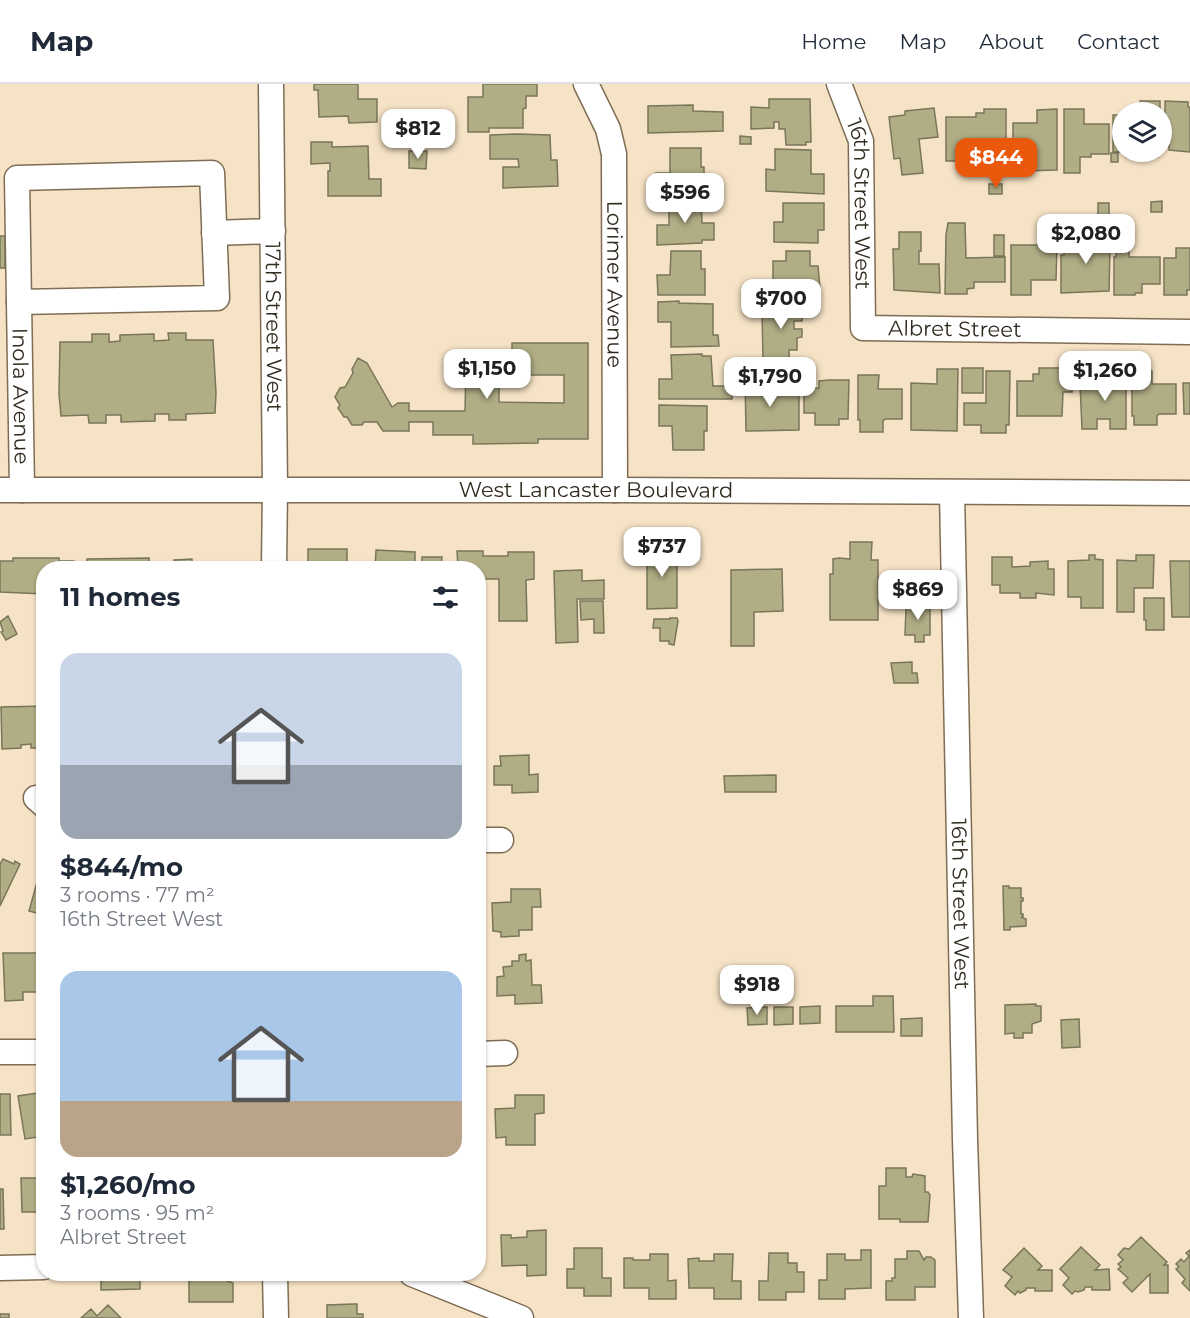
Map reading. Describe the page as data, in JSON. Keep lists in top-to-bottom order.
{
  "streets": {
    "street": [
      "16th Street West",
      "Lorimer Avenue",
      "17th Street West",
      "Albret Street",
      "Inola Avenue",
      "West Lancaster Boulevard"
    ]
  },
  "crossings": [
    ["16th Street West", "Albret Street"],
    ["16th Street West", "West Lancaster Boulevard"],
    ["Lorimer Avenue", "West Lancaster Boulevard"],
    ["17th Street West", "West Lancaster Boulevard"],
    ["Inola Avenue", "West Lancaster Boulevard"]
  ],
  "page": {
    "header": "Map",
    "nav": [
      "Home",
      "Map",
      "About",
      "Contact"
    ],
    "price": [
      "$812",
      "$844",
      "$596",
      "$2,080",
      "$700",
      "$1,150",
      "$1,260",
      "$1,790",
      "$737",
      "$869",
      "$918"
    ],
    "heading": "11 homes",
    "list": [
      {
        "name": "$844/mo",
        "note": "3 rooms · 77 m² · 16th Street West"
      },
      {
        "name": "$1,260/mo",
        "note": "3 rooms · 95 m² · Albret Street"
      }
    ]
  }
}
